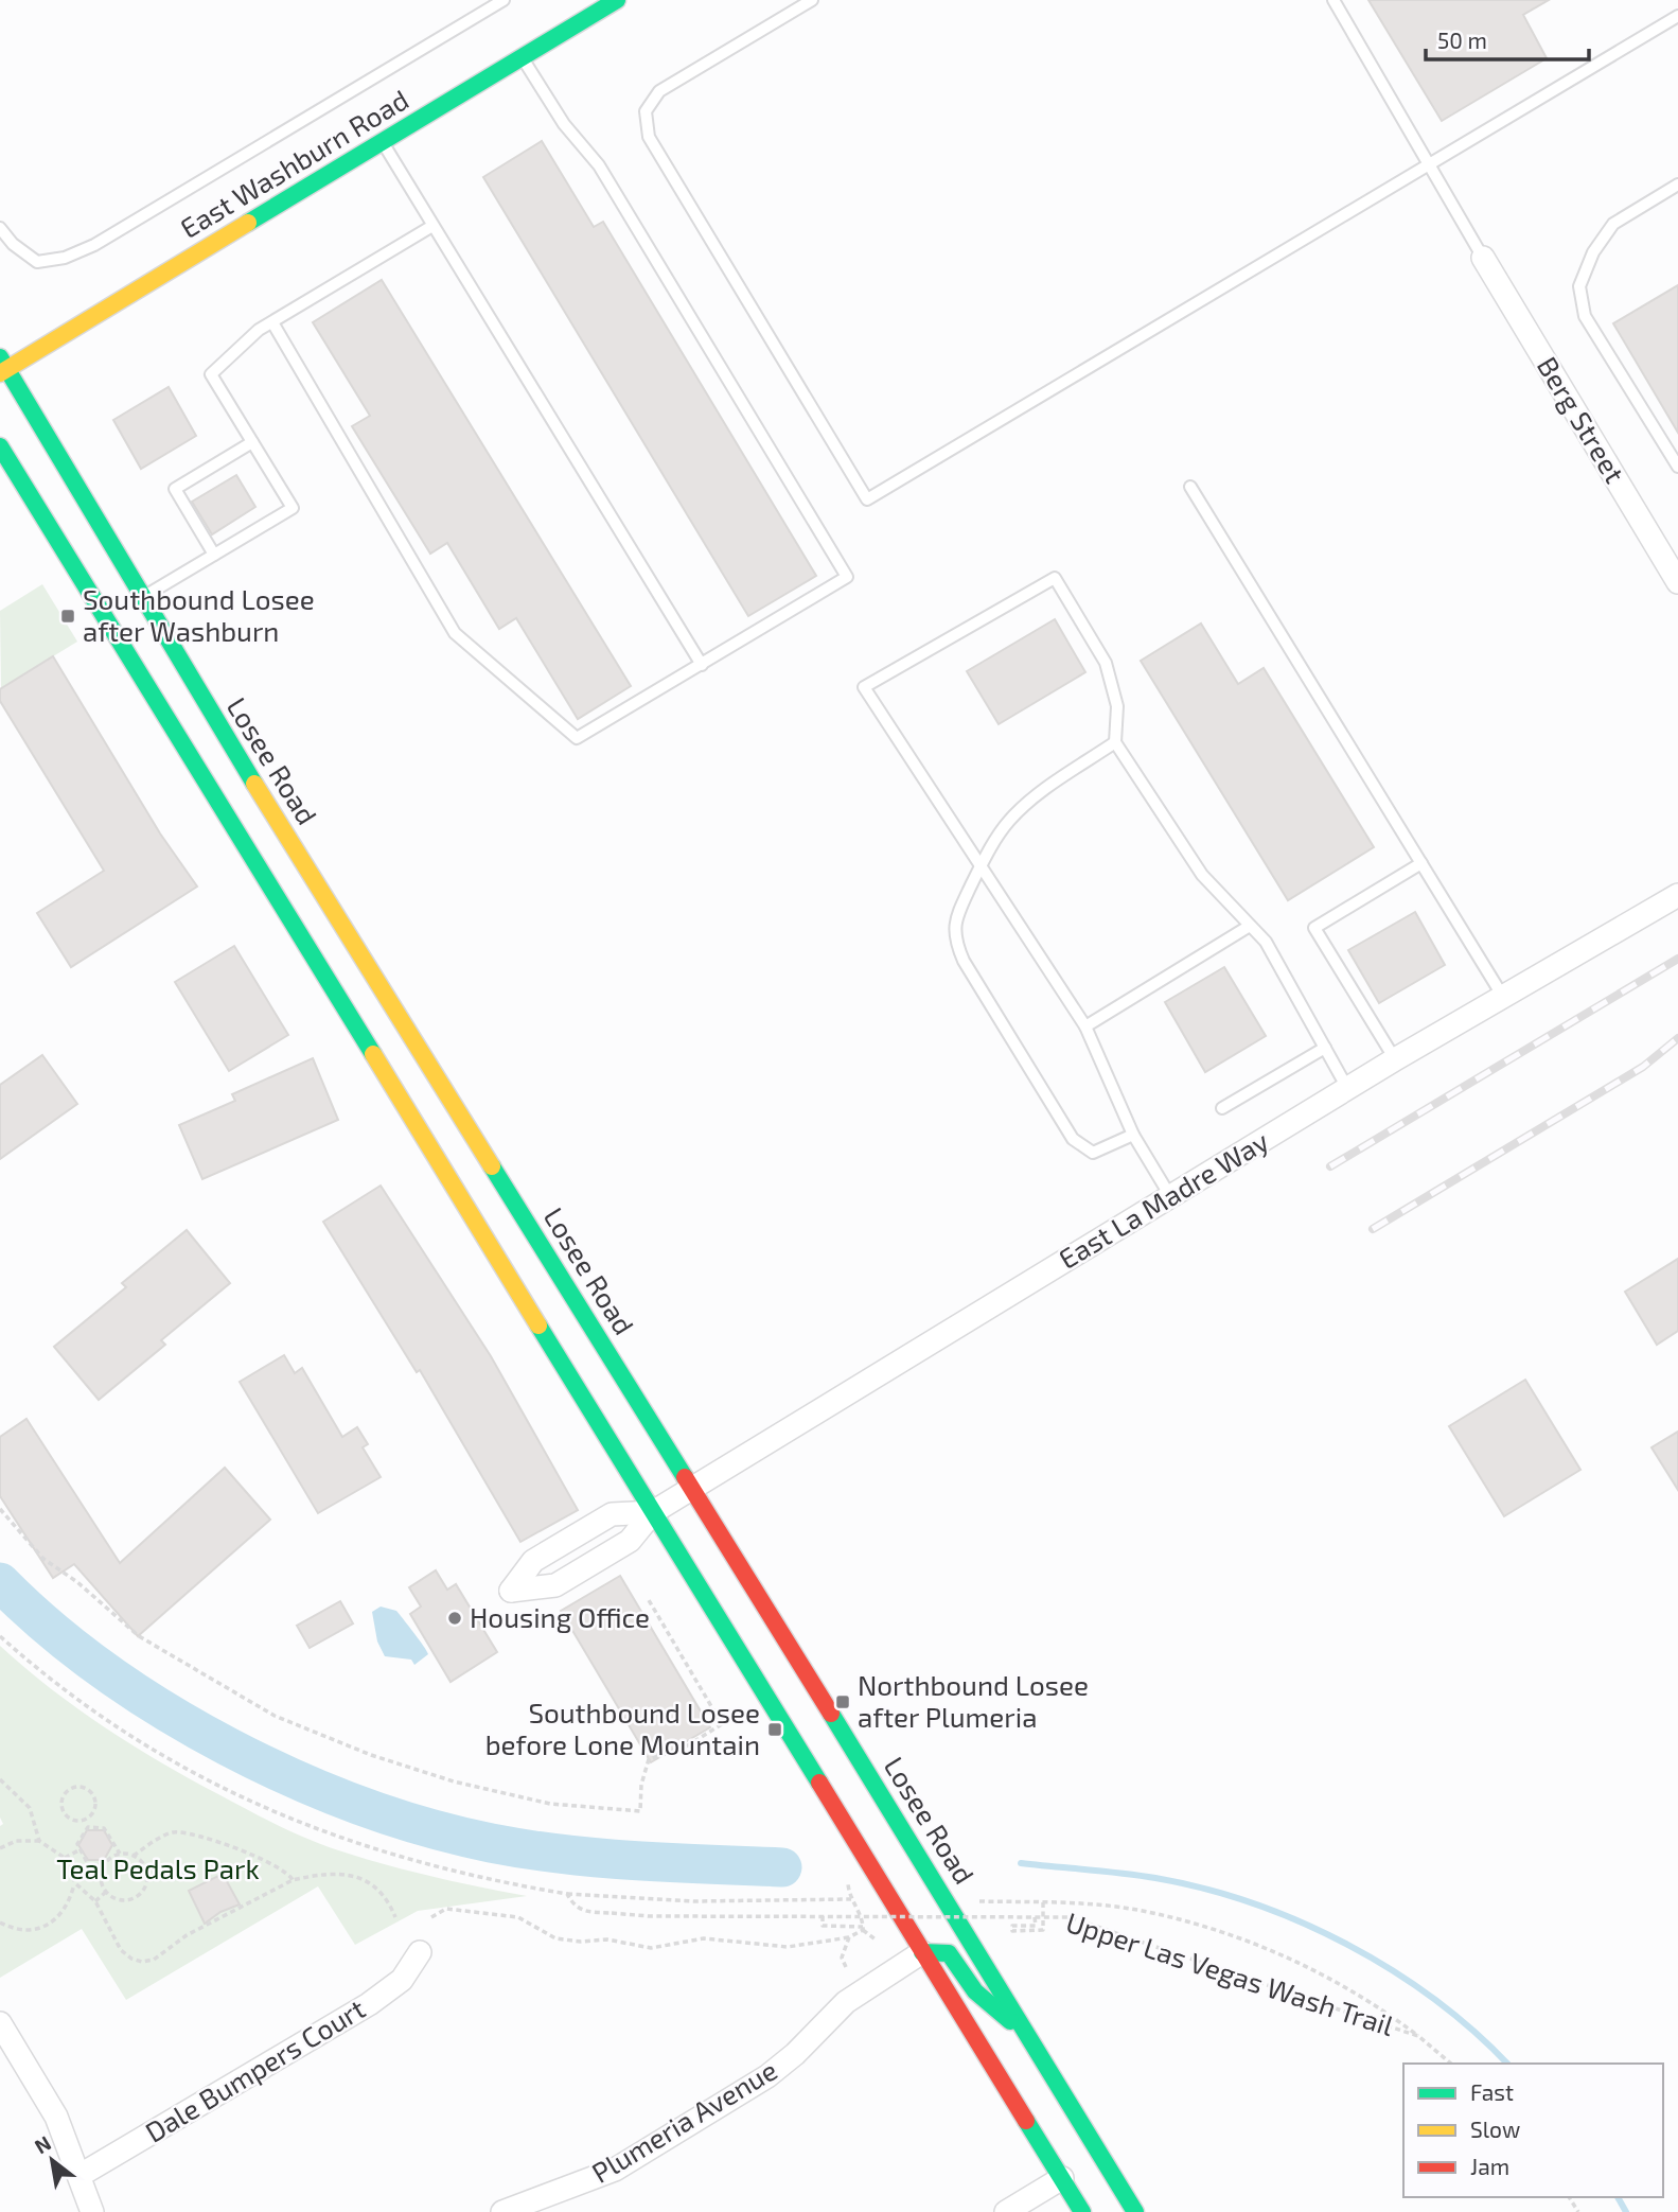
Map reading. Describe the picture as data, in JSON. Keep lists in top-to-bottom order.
{
  "streets": {
    "main road": ["East Washburn Road", "Losee Road"],
    "street": [
      "Berg Street",
      "East La Madre Way",
      "Dale Bumpers Court",
      "Plumeria Avenue"
    ],
    "path": ["Upper Las Vegas Wash Trail"]
  },
  "crossings": [
    ["East Washburn Road", "Losee Road"],
    ["Losee Road", "East La Madre Way"]
  ],
  "parks": ["Teal Pedals Park"],
  "places": {
    "transit": ["Southbound Losee after Washburn", "Northbound Losee after Plumeria", "Southbound Losee before Lone Mountain"],
    "other": ["Housing Office"]
  },
  "legend": ["Fast", "Slow", "Jam"],
  "scale_bar": "50 m",
  "north": "top left"
}
